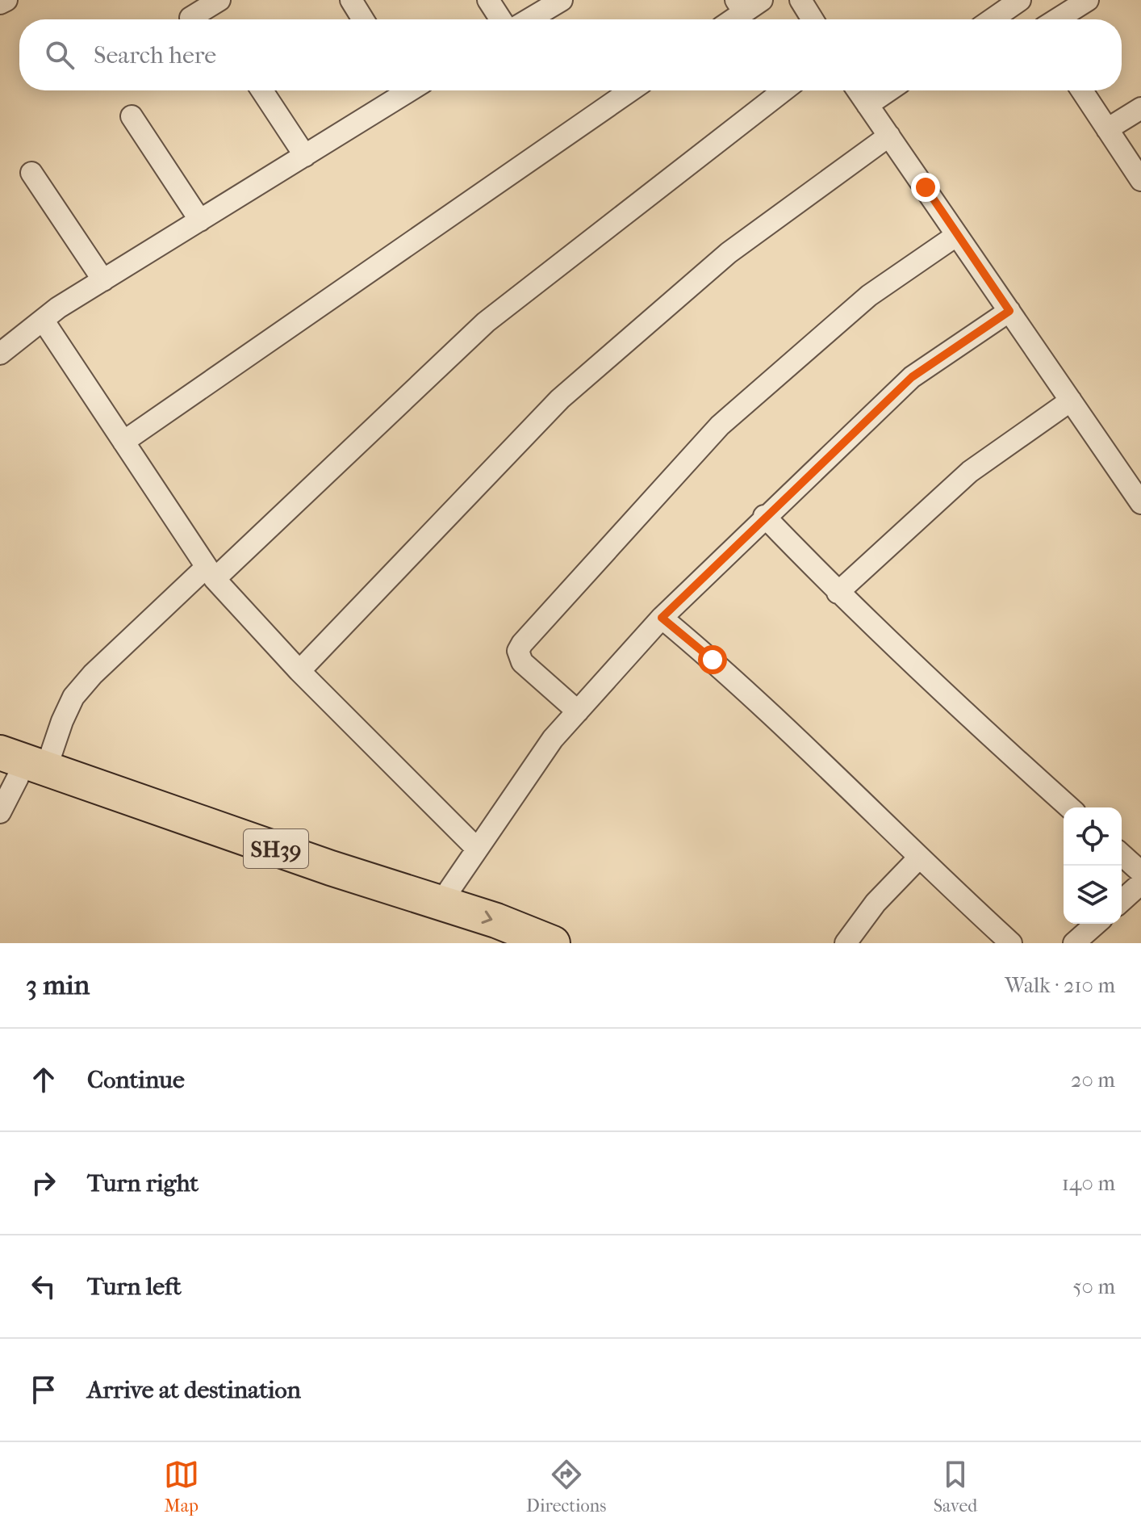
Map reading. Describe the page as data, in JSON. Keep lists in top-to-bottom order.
{
  "streets": {
    "main road": ["SH39"]
  },
  "page": {
    "search": "Search here",
    "heading": ["3 min", "Walk · 210 m"],
    "list": [
      ["Continue", "20 m"],
      ["Turn right", "140 m"],
      ["Turn left", "50 m"],
      "Arrive at destination"
    ],
    "nav": ["Map", "Directions", "Saved"]
  }
}
